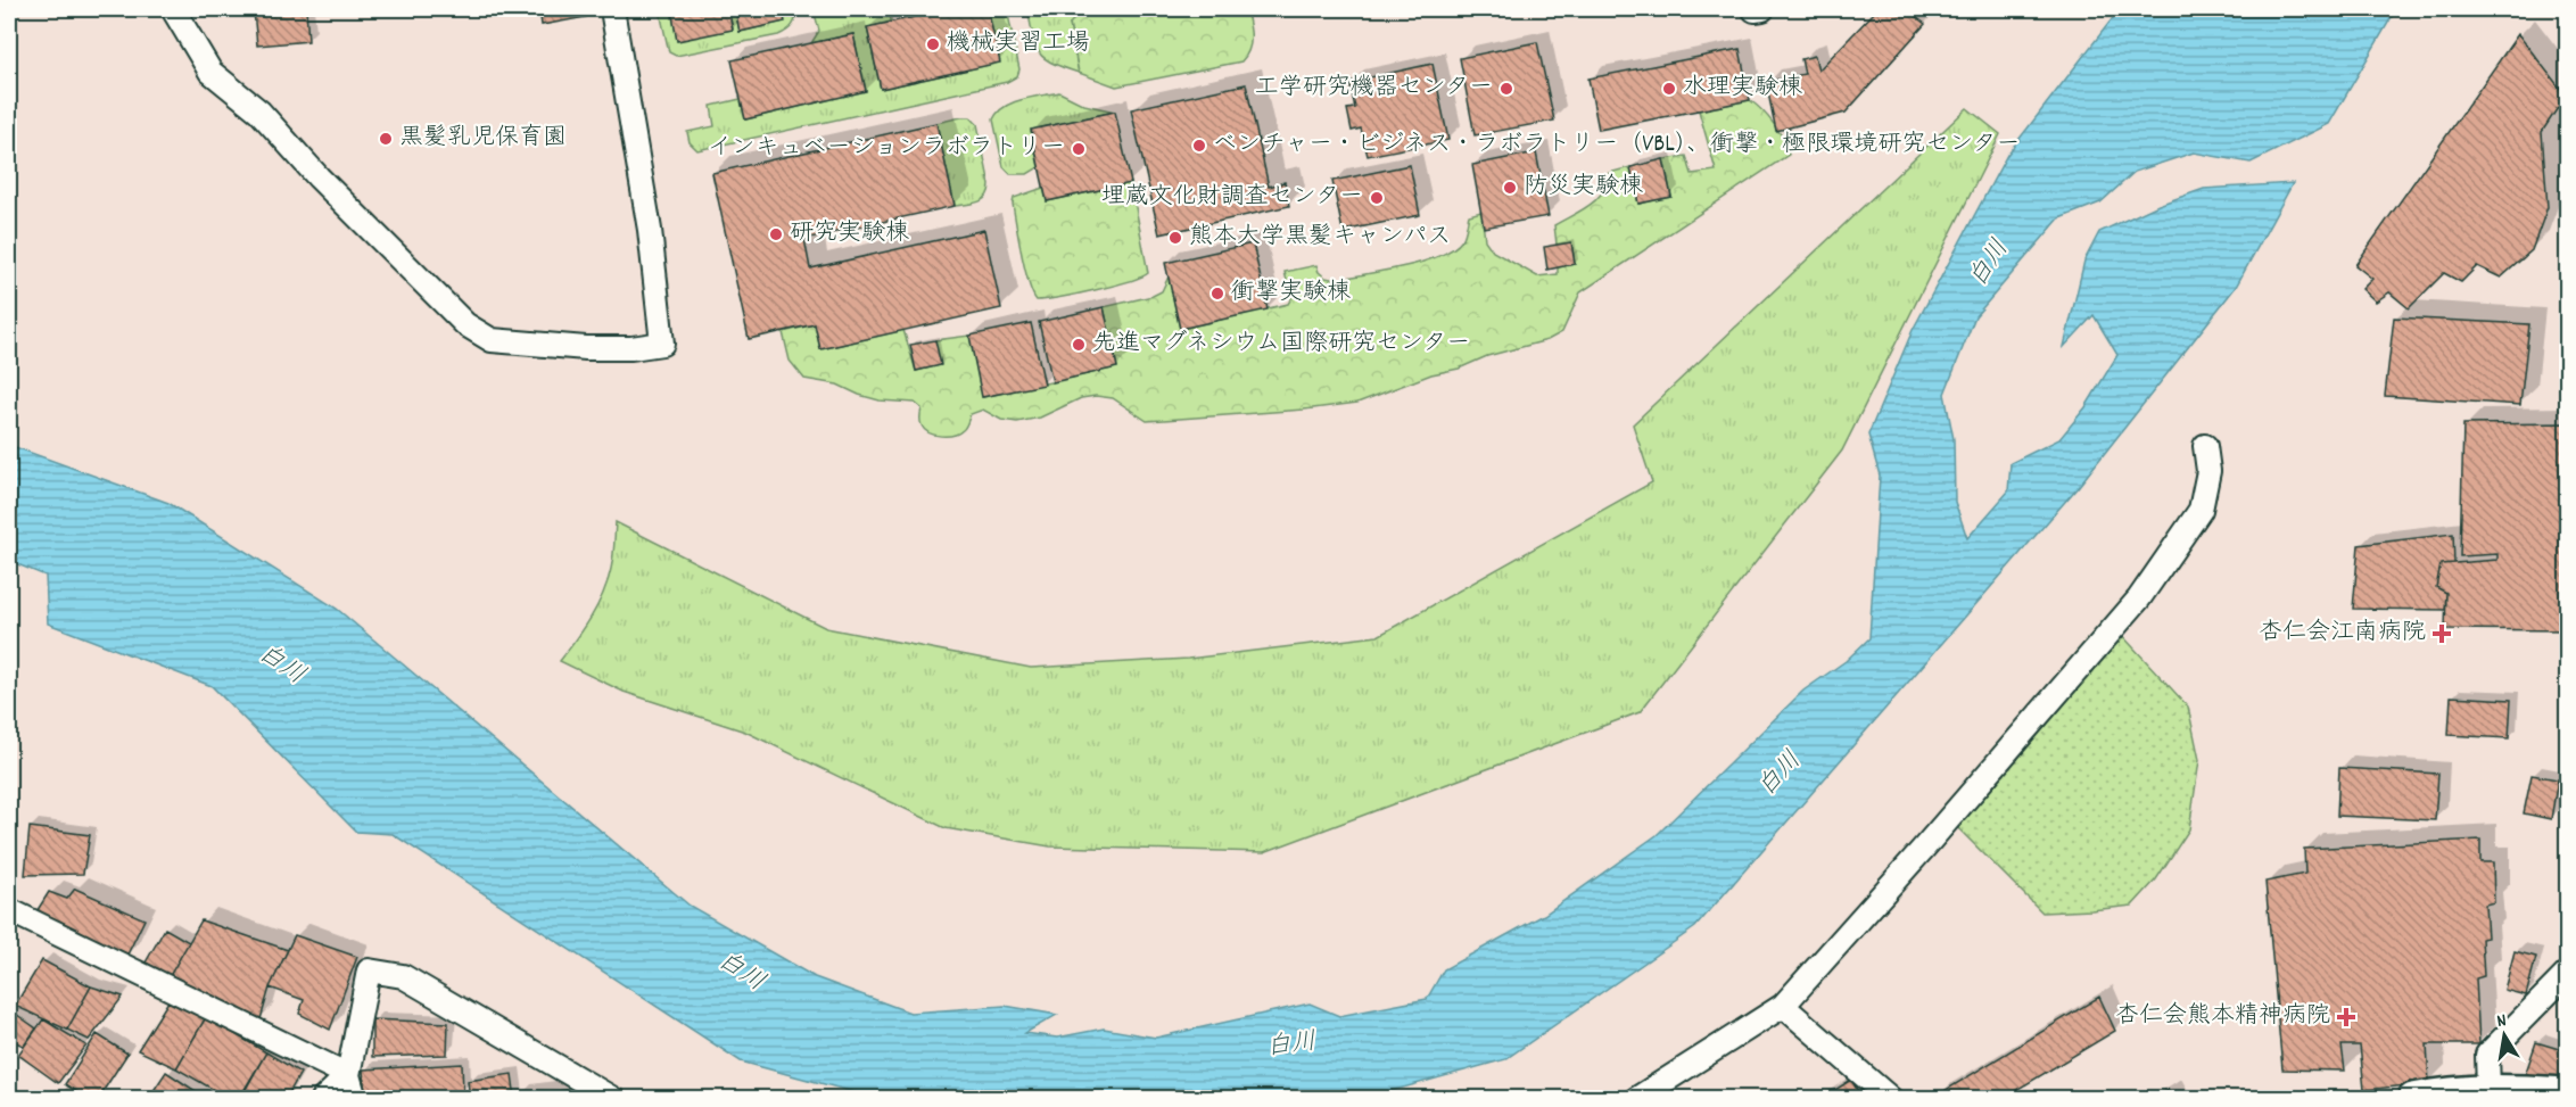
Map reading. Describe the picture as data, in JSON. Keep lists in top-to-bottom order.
{
  "water": ["白川"],
  "places": {
    "other": [
      "機械実習工場",
      "工学研究機器センター",
      "水理実験棟",
      "黒髪乳児保育園",
      "ベンチャー・ビジネス・ラボラトリー（VBL）、衝撃・極限環境研究センター",
      "インキュベーションラボラトリー",
      "防災実験棟",
      "埋蔵文化財調査センター",
      "研究実験棟",
      "熊本大学黒髪キャンパス",
      "衝撃実験棟",
      "先進マグネシウム国際研究センター"
    ],
    "health": ["杏仁会江南病院", "杏仁会熊本精神病院"]
  },
  "north": "top"
}
